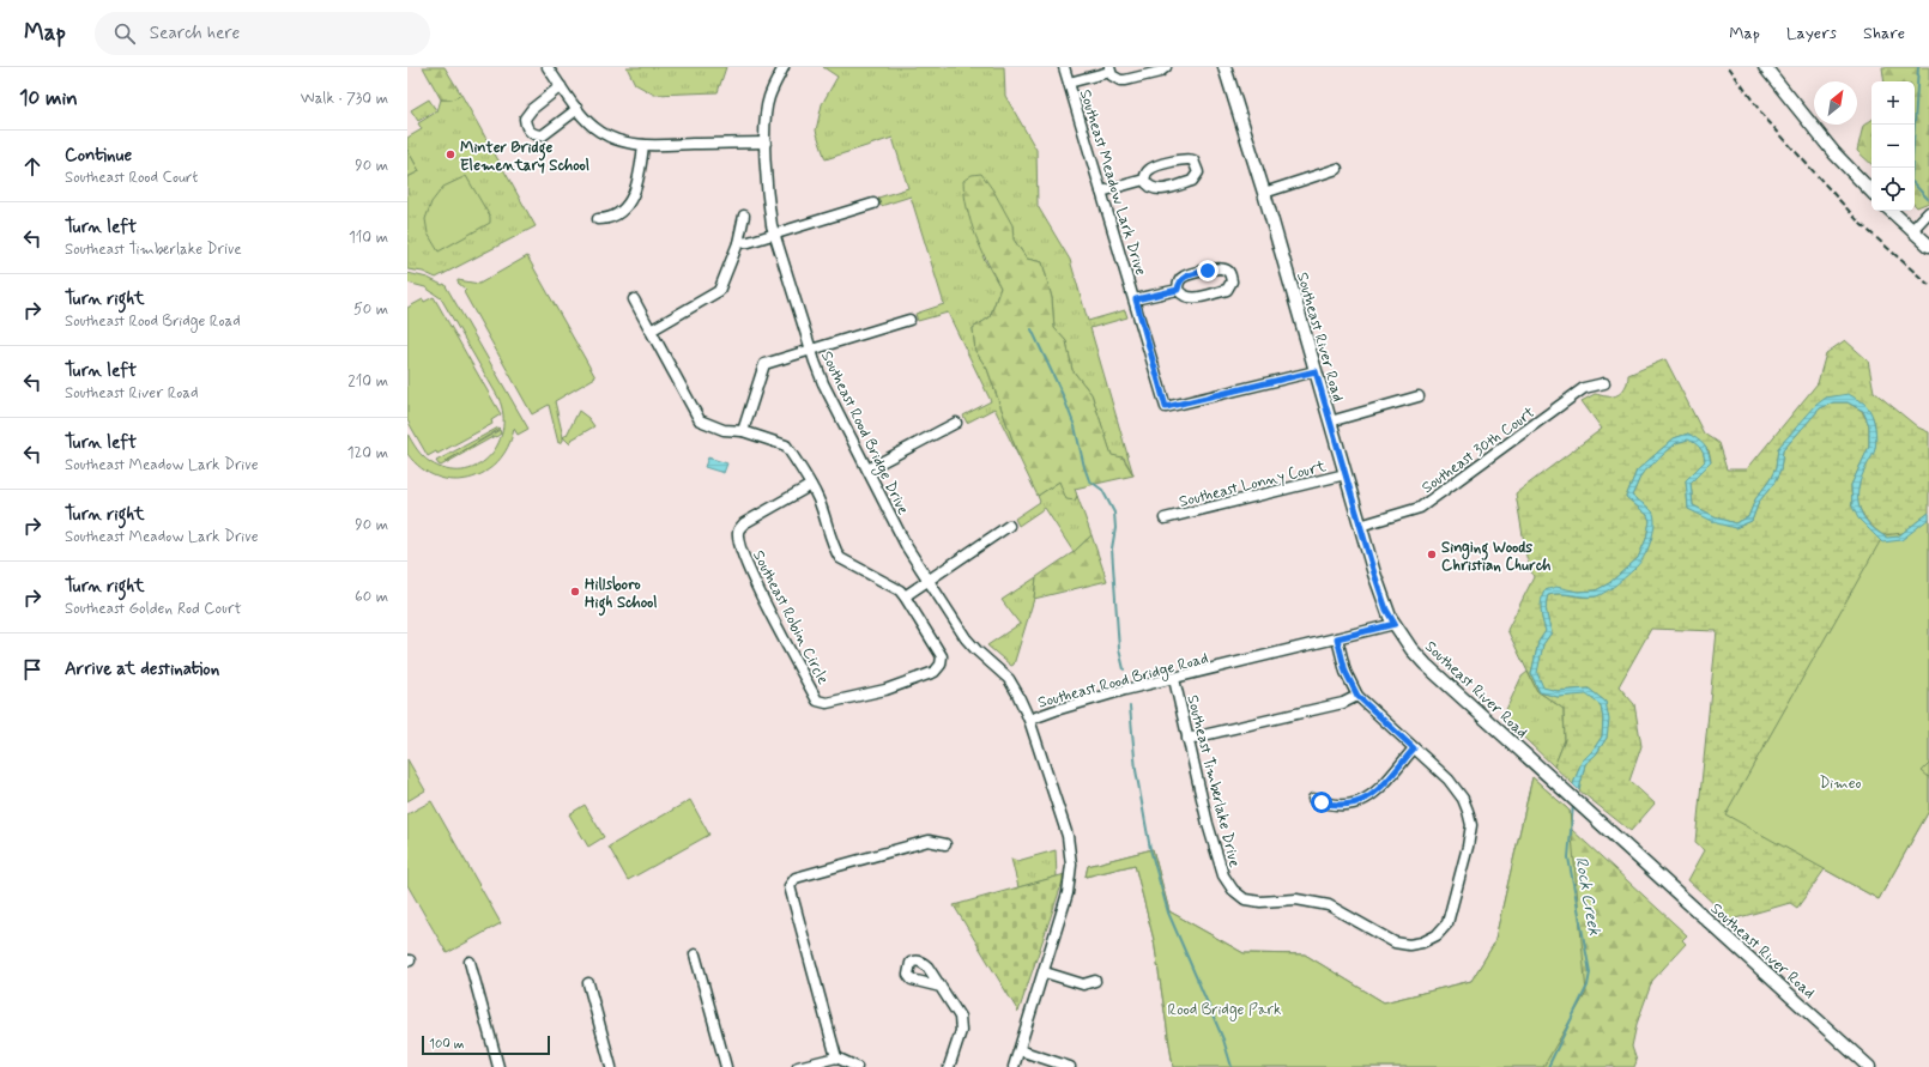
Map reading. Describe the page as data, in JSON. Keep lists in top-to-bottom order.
{
  "streets": {
    "main road": ["Southeast River Road"],
    "street": [
      "Southeast Meadow Lark Drive",
      "Southeast Rood Bridge Drive",
      "Southeast 30th Court",
      "Southeast Lonny Court",
      "Southeast Robin Circle",
      "Southeast Rood Bridge Road",
      "Southeast Timberlake Drive"
    ]
  },
  "crossings": [
    ["Southeast Meadow Lark Drive", "Southeast River Road"],
    ["Southeast River Road", "Southeast 30th Court"],
    ["Southeast River Road", "Southeast Lonny Court"],
    ["Southeast River Road", "Southeast Rood Bridge Road"],
    ["Southeast Rood Bridge Drive", "Southeast Rood Bridge Road"],
    ["Southeast Rood Bridge Road", "Southeast Timberlake Drive"]
  ],
  "water": ["Rock Creek"],
  "parks": ["Dimeo", "Rood Bridge Park"],
  "places": ["Minter Bridge Elementary School", "Singing Woods Christian Church", "Hillsboro High School"],
  "scale_bar": "100 m",
  "north": "top right",
  "page": {
    "header": "Map",
    "search": "Search here",
    "nav": ["Map", "Layers", "Share"],
    "heading": ["10 min", "Walk · 730 m"],
    "map_buttons": ["+", "−"],
    "list": [
      ["Continue", "Southeast Rood Court", "90 m"],
      ["Turn left", "Southeast Timberlake Drive", "110 m"],
      ["Turn right", "Southeast Rood Bridge Road", "50 m"],
      ["Turn left", "Southeast River Road", "210 m"],
      ["Turn left", "Southeast Meadow Lark Drive", "120 m"],
      ["Turn right", "Southeast Meadow Lark Drive", "90 m"],
      ["Turn right", "Southeast Golden Rod Court", "60 m"],
      "Arrive at destination"
    ],
    "scale": "100 m"
  }
}
